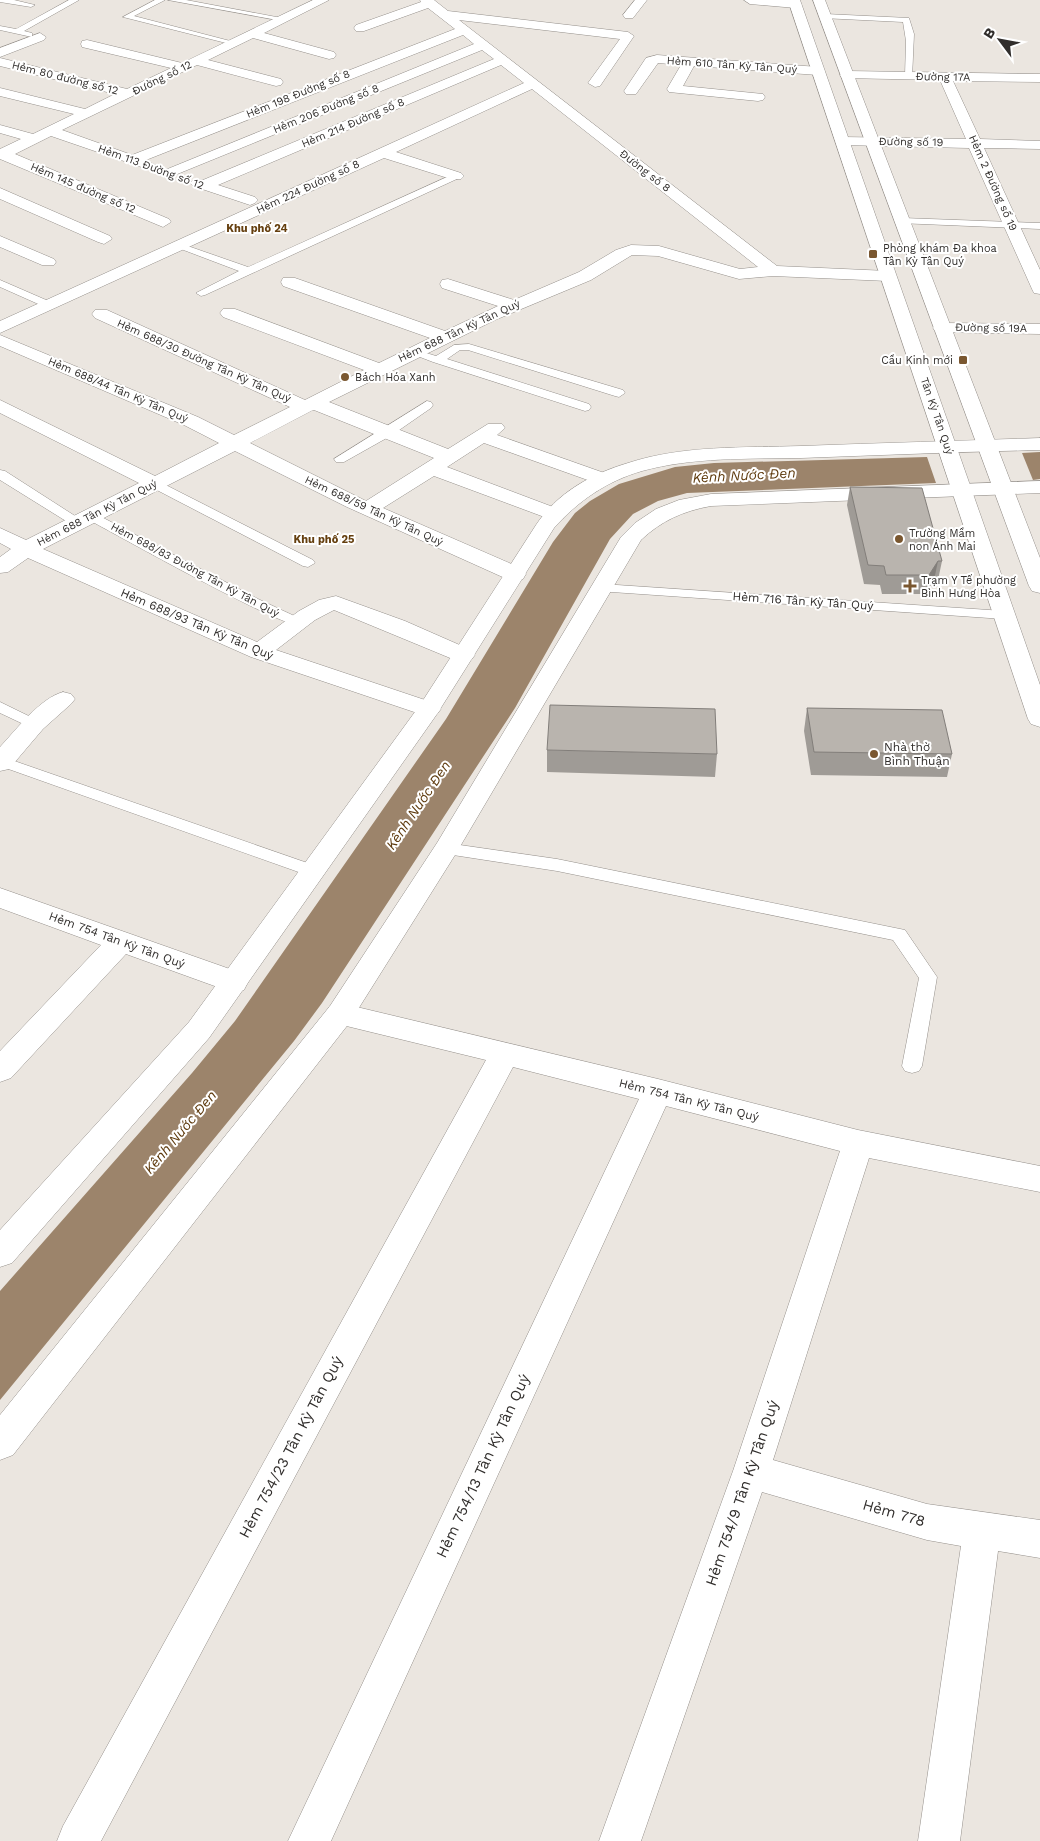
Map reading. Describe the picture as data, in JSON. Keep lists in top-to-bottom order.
{
  "streets": {
    "street": [
      "Hẻm 610 Tân Kỳ Tân Quý",
      "Đường 17A",
      "Hẻm 80 đường số 12",
      "Đường số 12",
      "Hẻm 198 Đường số 8",
      "Hẻm 206 Đường số 8",
      "Hẻm 214 Đường số 8",
      "Đường số 19",
      "Hẻm 113 Đường số 12",
      "Đường số 8",
      "Hẻm 2 Đường số 19",
      "Hẻm 224 Đường số 8",
      "Hẻm 145 đường số 12",
      "Đường số 19A",
      "Hẻm 688 Tân Kỳ Tân Quý",
      "Hẻm 688/30 Đường Tân Kỳ Tân Quý",
      "Hẻm 688/44 Tân Kỳ Tân Quý",
      "Tân Kỳ Tân Quý",
      "Hẻm 688/59 Tân Kỳ Tân Quý",
      "Hẻm 688/93 Tân Kỳ Tân Quý",
      "Hẻm 754 Tân Kỳ Tân Quý",
      "Hẻm 754/23 Tân Kỳ Tân Quý",
      "Hẻm 754/13 Tân Kỳ Tân Quý",
      "Hẻm 754/9 Tân Kỳ Tân Quý",
      "Hẻm 778"
    ],
    "lane": ["Hẻm 688/83 Đường Tân Kỳ Tân Quý", "Hẻm 716 Tân Kỳ Tân Quý"]
  },
  "crossings": [
    ["Hẻm 610 Tân Kỳ Tân Quý", "Tân Kỳ Tân Quý"],
    ["Đường 17A", "Hẻm 2 Đường số 19"],
    ["Hẻm 80 đường số 12", "Đường số 12"],
    ["Đường số 12", "Hẻm 113 Đường số 12"],
    ["Đường số 12", "Hẻm 145 đường số 12"],
    ["Hẻm 198 Đường số 8", "Hẻm 113 Đường số 12"],
    ["Hẻm 198 Đường số 8", "Đường số 8"],
    ["Hẻm 206 Đường số 8", "Hẻm 113 Đường số 12"],
    ["Hẻm 206 Đường số 8", "Đường số 8"],
    ["Hẻm 214 Đường số 8", "Hẻm 113 Đường số 12"],
    ["Hẻm 214 Đường số 8", "Đường số 8"],
    ["Đường số 19", "Hẻm 2 Đường số 19"],
    ["Đường số 19", "Tân Kỳ Tân Quý"],
    ["Đường số 8", "Hẻm 224 Đường số 8"],
    ["Đường số 8", "Hẻm 688 Tân Kỳ Tân Quý"],
    ["Hẻm 688 Tân Kỳ Tân Quý", "Hẻm 688/30 Đường Tân Kỳ Tân Quý"],
    ["Hẻm 688 Tân Kỳ Tân Quý", "Hẻm 688/44 Tân Kỳ Tân Quý"],
    ["Hẻm 688 Tân Kỳ Tân Quý", "Hẻm 688/59 Tân Kỳ Tân Quý"],
    ["Hẻm 688 Tân Kỳ Tân Quý", "Hẻm 688/83 Đường Tân Kỳ Tân Quý"],
    ["Hẻm 688 Tân Kỳ Tân Quý", "Hẻm 688/93 Tân Kỳ Tân Quý"],
    ["Hẻm 688/44 Tân Kỳ Tân Quý", "Hẻm 688/59 Tân Kỳ Tân Quý"],
    ["Tân Kỳ Tân Quý", "Hẻm 716 Tân Kỳ Tân Quý"],
    ["Hẻm 754 Tân Kỳ Tân Quý", "Hẻm 754/23 Tân Kỳ Tân Quý"],
    ["Hẻm 754 Tân Kỳ Tân Quý", "Hẻm 754/13 Tân Kỳ Tân Quý"],
    ["Hẻm 754 Tân Kỳ Tân Quý", "Hẻm 754/9 Tân Kỳ Tân Quý"],
    ["Hẻm 754/9 Tân Kỳ Tân Quý", "Hẻm 778"]
  ],
  "districts": ["Khu phố 24", "Khu phố 25"],
  "water": ["Kênh Nước Đen"],
  "places": {
    "transit": ["Phòng khám Đa khoa Tân Kỳ Tân Quý", "Cầu Kinh mới"],
    "other": ["Bách Hóa Xanh", "Trường Mầm non Ánh Mai", "Nhà thờ Bình Thuận"],
    "health": ["Trạm Y Tế phường Bình Hưng Hòa"]
  },
  "north": "top left"
}
